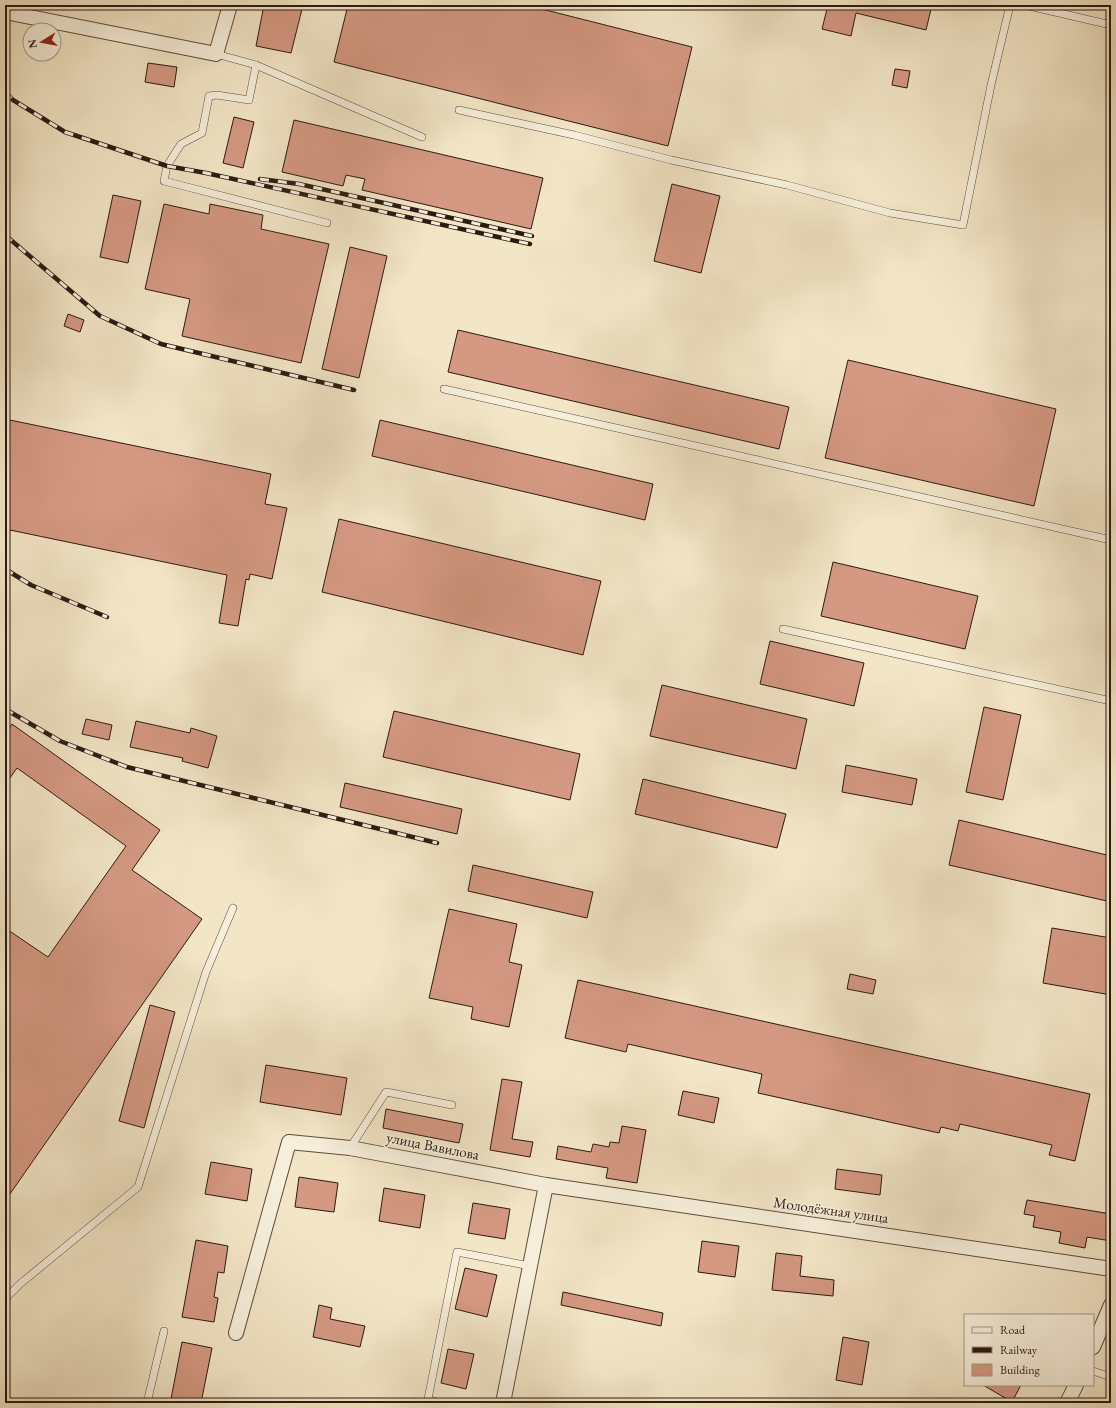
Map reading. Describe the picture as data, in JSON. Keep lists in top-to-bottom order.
{
  "streets": {
    "street": ["улица Вавилова", "Молодёжная улица"]
  },
  "crossings": [
    ["улица Вавилова", "Молодёжная улица"]
  ],
  "legend": ["Road", "Railway", "Building"],
  "north": "left"
}
